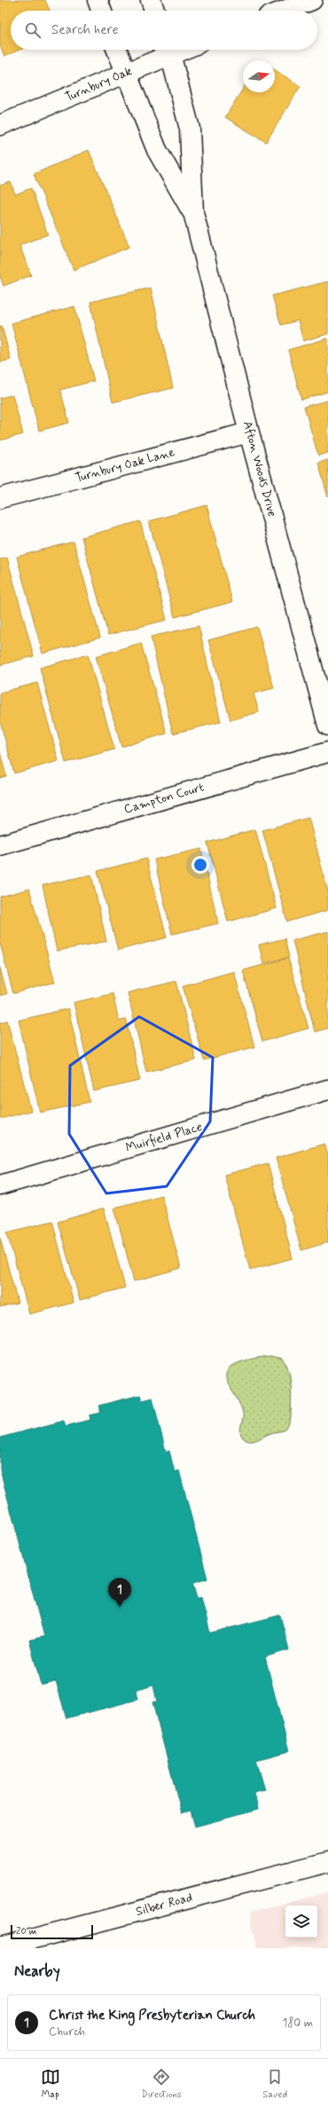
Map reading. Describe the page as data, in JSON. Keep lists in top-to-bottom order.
{
  "streets": {
    "street": [
      "Turnbury Oak",
      "Turnbury Oak Lane",
      "Afton Woods Drive",
      "Campton Court",
      "Muirfield Place",
      "Silber Road"
    ]
  },
  "crossings": [
    ["Turnbury Oak", "Afton Woods Drive"],
    ["Turnbury Oak Lane", "Afton Woods Drive"]
  ],
  "scale_bar": "20 m",
  "north": "right",
  "page": {
    "search": "Search here",
    "pins": "1",
    "scale": "20 m",
    "heading": "Nearby",
    "list": [
      {
        "mark": "1",
        "name": "Christ the King Presbyterian Church",
        "note": "Church",
        "value": "180 m"
      }
    ],
    "nav": ["Map", "Directions", "Saved"]
  }
}
